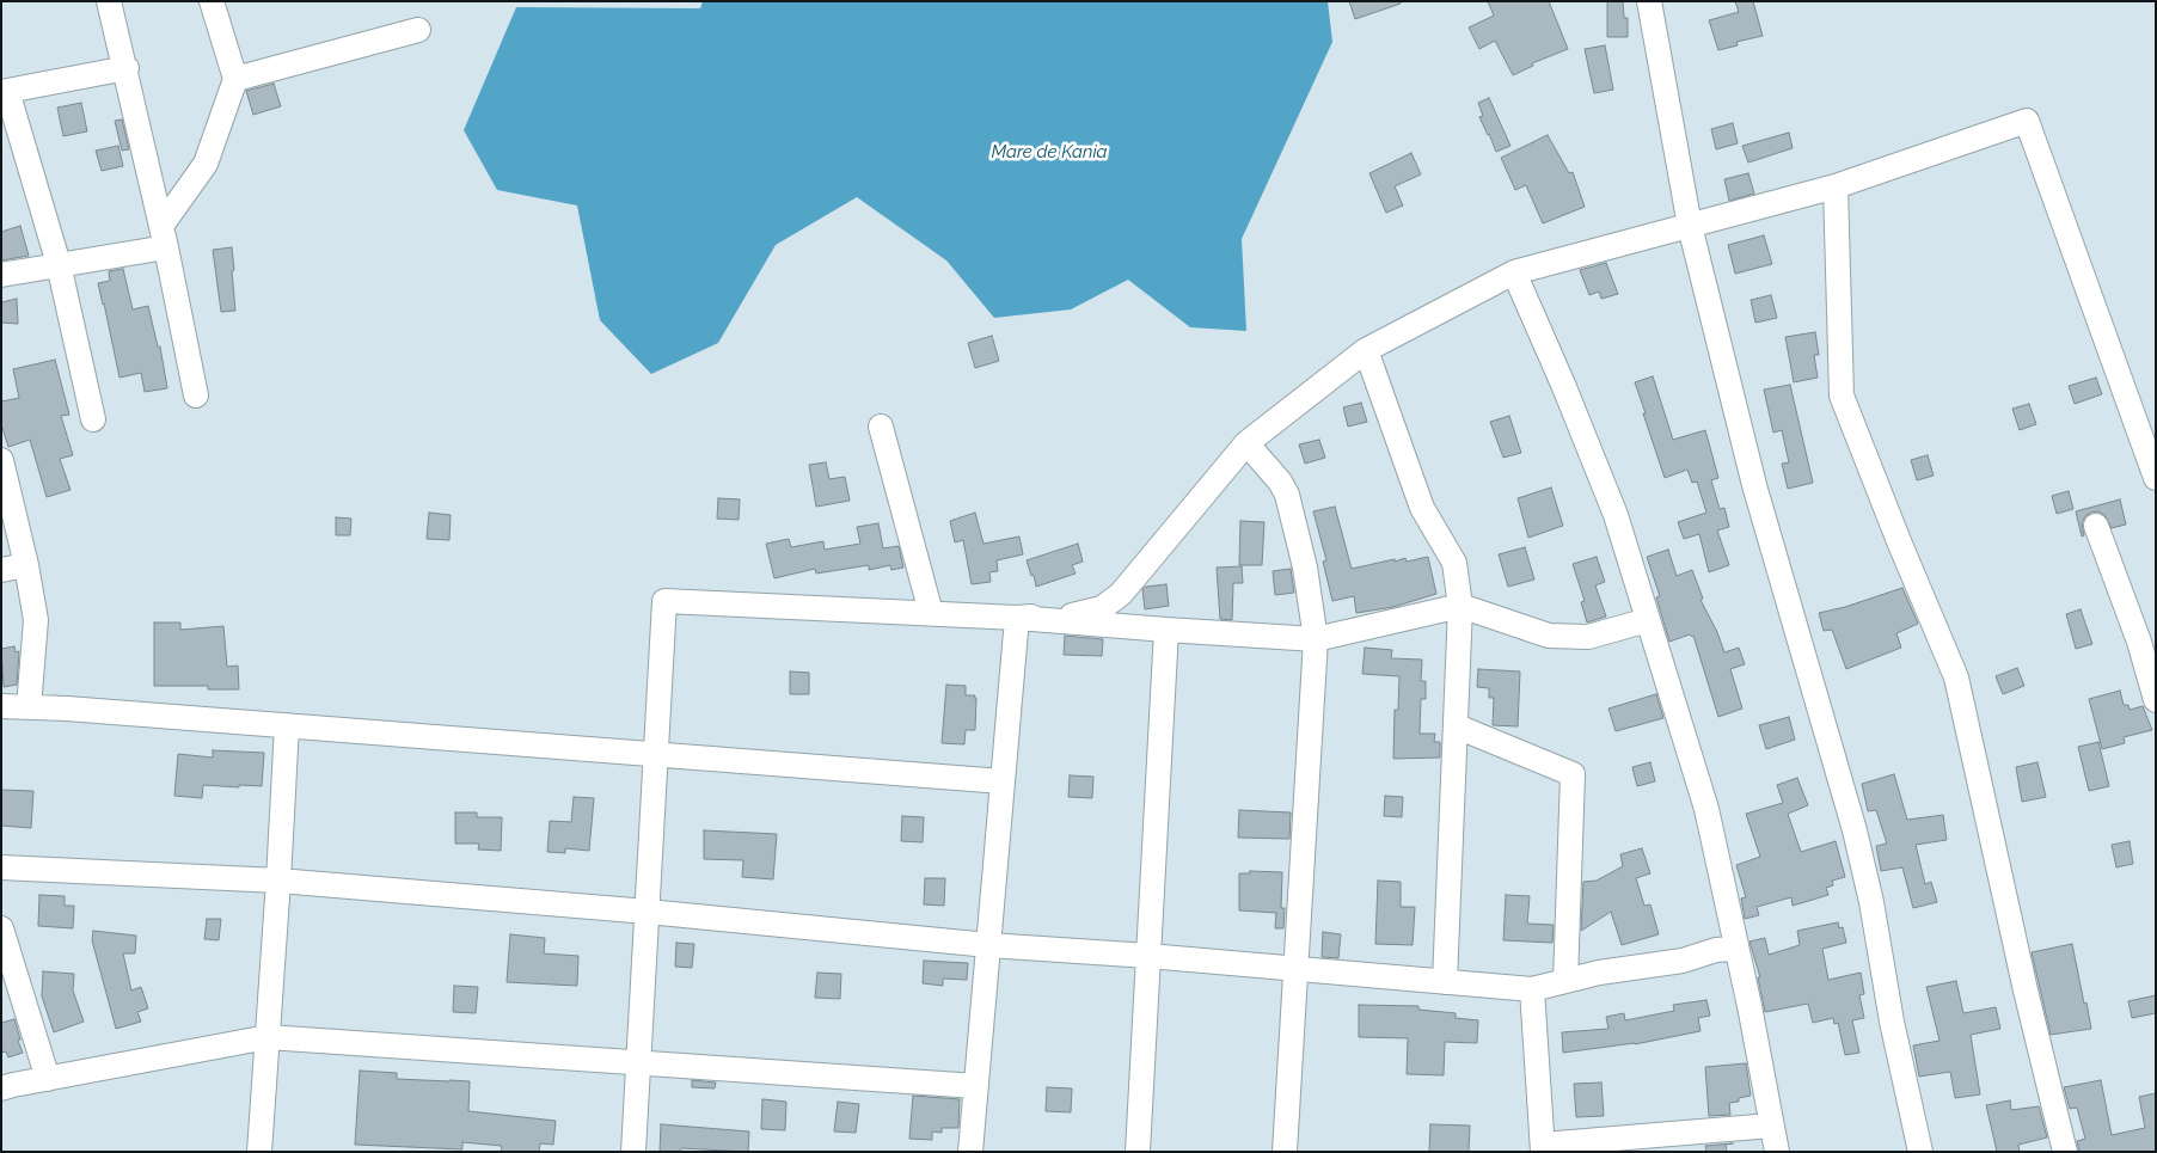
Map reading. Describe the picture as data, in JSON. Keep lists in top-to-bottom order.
{
  "water": ["Mare de Kania"]
}
